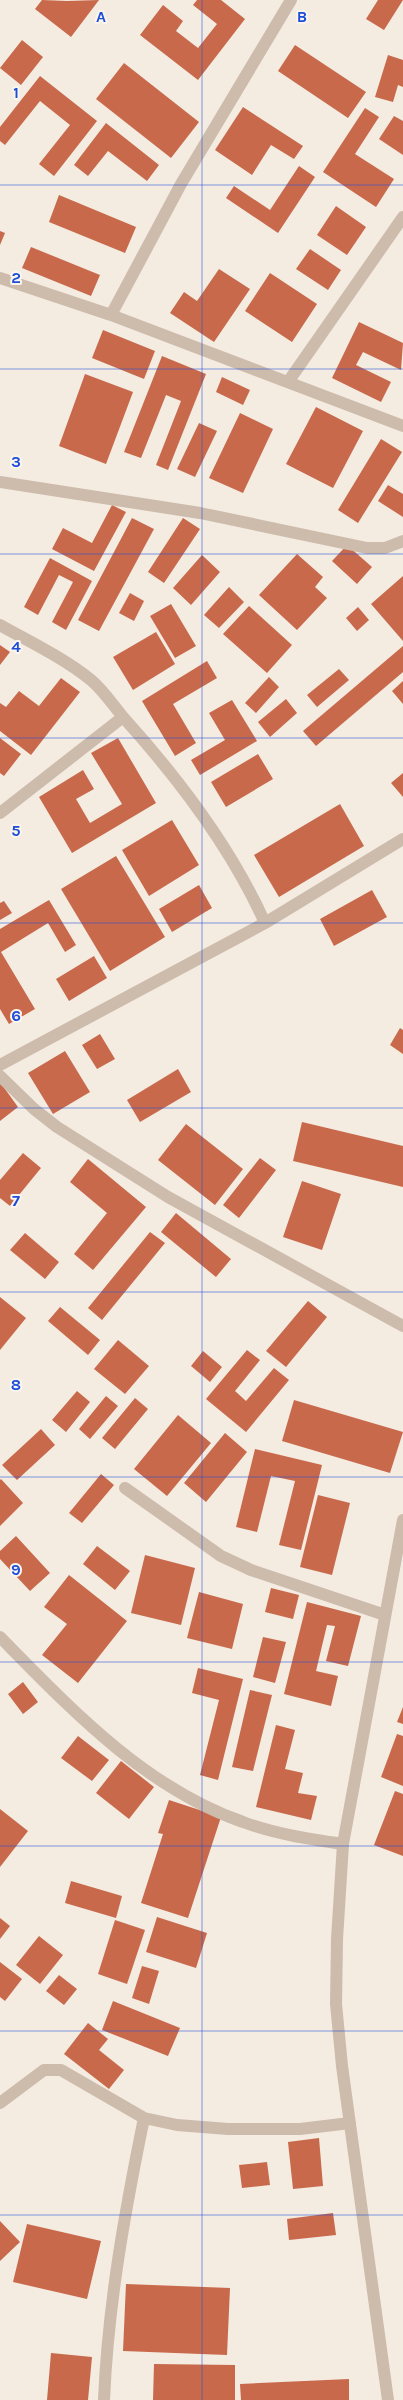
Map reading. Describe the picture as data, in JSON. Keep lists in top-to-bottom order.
{
  "grid": {
    "columns": ["A", "B"],
    "rows": [
      "1",
      "2",
      "3",
      "4",
      "5",
      "6",
      "7",
      "8",
      "9"
    ]
  }
}
